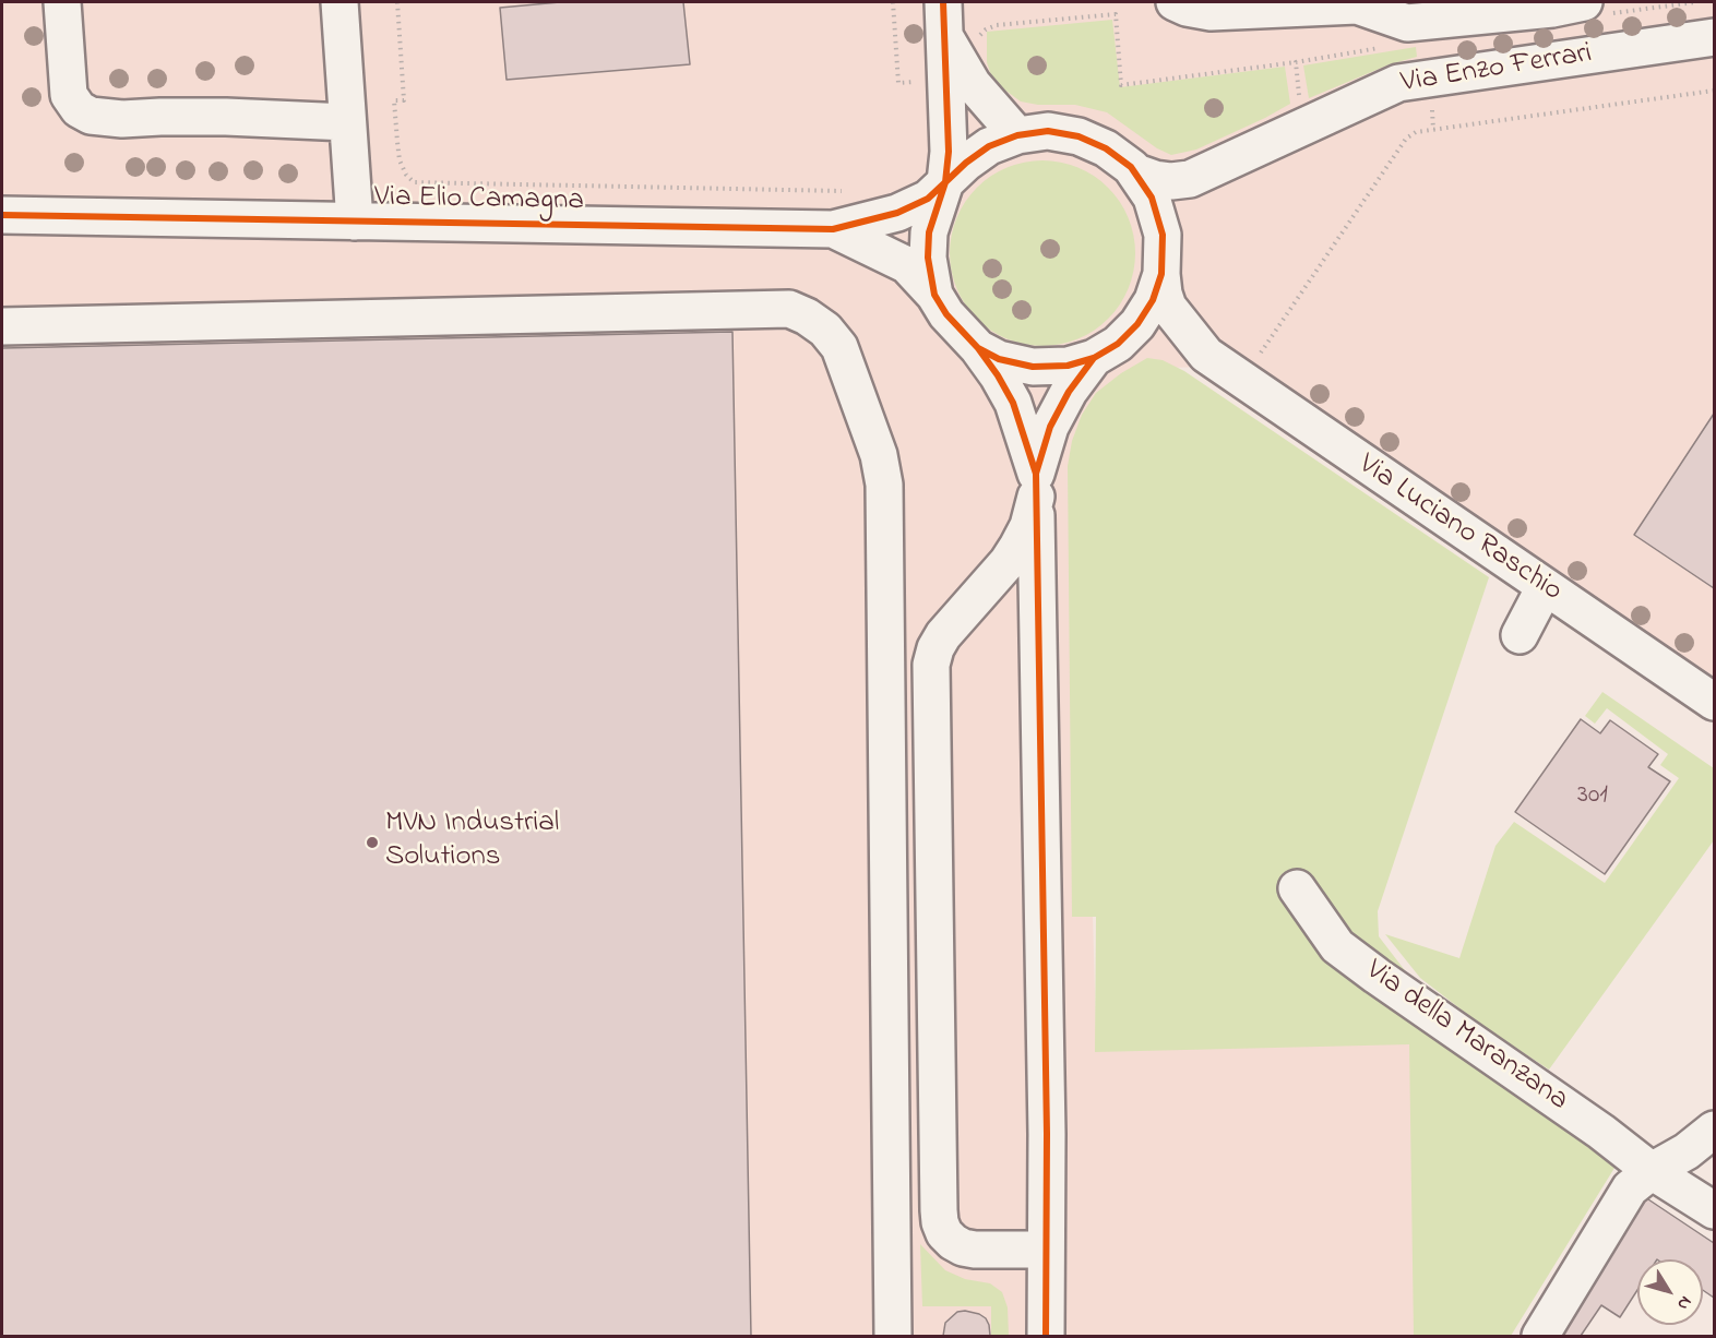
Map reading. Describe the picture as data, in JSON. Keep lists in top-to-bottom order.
{
  "streets": {
    "street": [
      "Via Enzo Ferrari",
      "Via Elio Camagna",
      "Via Luciano Raschio",
      "Via della Maranzana"
    ]
  },
  "crossings": [
    ["Via Enzo Ferrari", "Via Luciano Raschio"],
    ["Via Elio Camagna", "Via Luciano Raschio"]
  ],
  "places": ["MVN Industrial Solutions"],
  "house_numbers": ["301"],
  "north": "bottom right"
}
